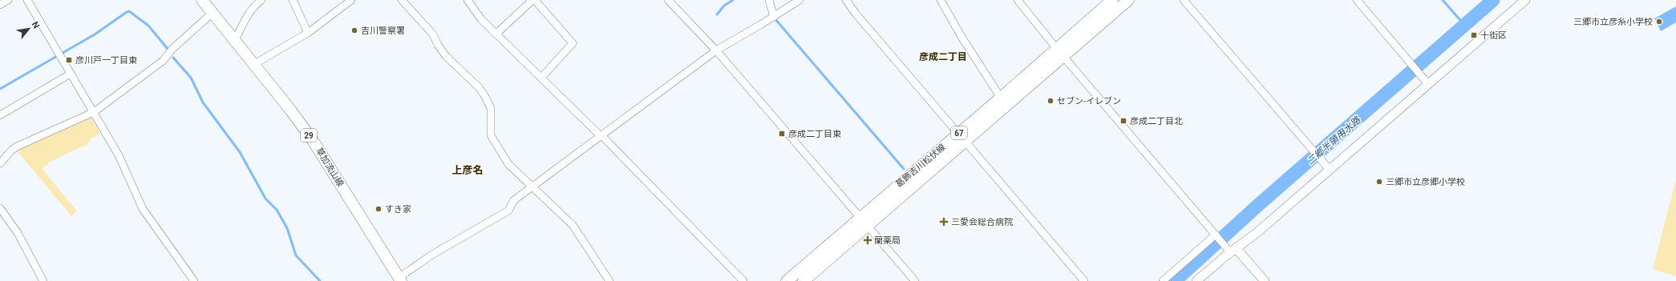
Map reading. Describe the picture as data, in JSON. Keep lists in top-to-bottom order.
{
  "streets": {
    "main road": [
      "67",
      "29",
      "葛飾吉川松伏線",
      "草加流山線"
    ]
  },
  "districts": ["彦成二丁目", "上彦名"],
  "water": ["二郷半領用水路"],
  "places": {
    "other": [
      "三郷市立彦糸小学校",
      "吉川警察署",
      "セブン-イレブン",
      "三郷市立彦郷小学校",
      "すき家"
    ],
    "transit": [
      "十街区",
      "彦川戸一丁目東",
      "彦成二丁目北",
      "彦成二丁目東"
    ],
    "health": ["三愛会総合病院", "蘭薬局"]
  },
  "north": "top right"
}
